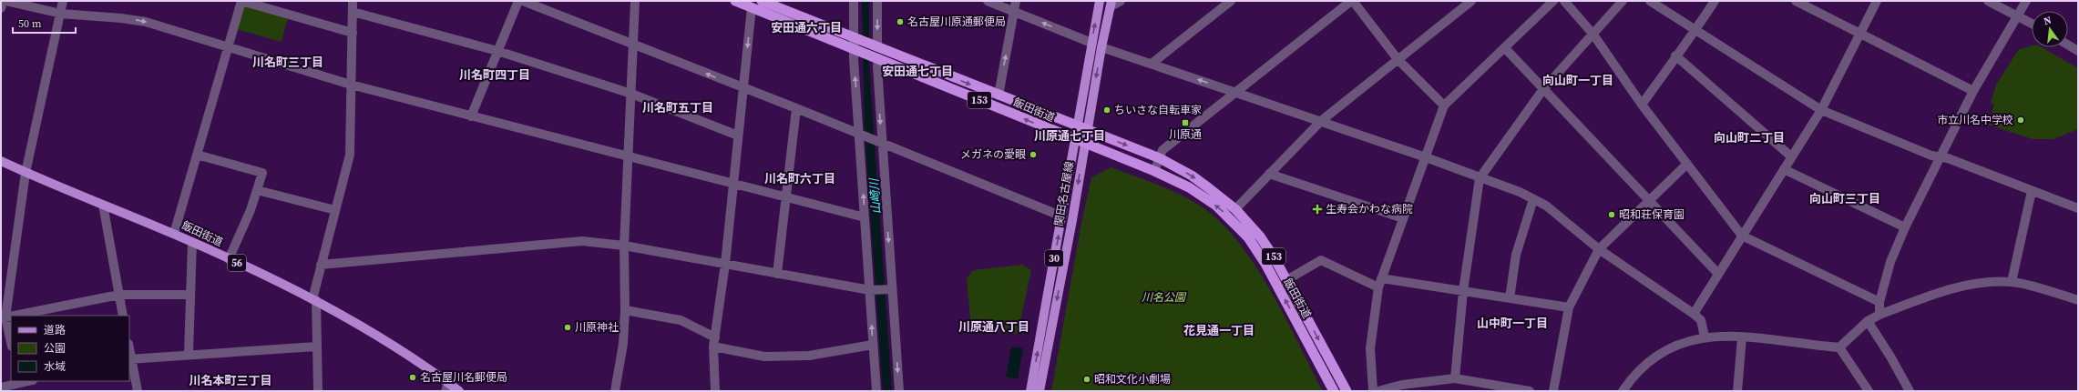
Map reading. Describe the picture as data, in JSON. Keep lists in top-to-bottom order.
{
  "streets": {
    "highway": ["153", "飯田街道"],
    "main road": ["関田名古屋線", "30", "56"]
  },
  "crossings": [
    ["飯田街道", "関田名古屋線"]
  ],
  "districts": [
    "安田通六丁目",
    "川名町三丁目",
    "安田通七丁目",
    "川名町四丁目",
    "向山町一丁目",
    "川名町五丁目",
    "川原通七丁目",
    "向山町二丁目",
    "川名町六丁目",
    "向山町三丁目",
    "山中町一丁目",
    "川原通八丁目",
    "花見通一丁目",
    "川名本町三丁目"
  ],
  "water": ["山崎川"],
  "parks": ["川名公園"],
  "places": {
    "other": [
      "名古屋川原通郵便局",
      "ちいさな自転車家",
      "市立川名中学校",
      "メガネの愛眼",
      "昭和荘保育園",
      "川原神社",
      "名古屋川名郵便局",
      "昭和文化小劇場"
    ],
    "transit": ["川原通"],
    "health": ["生寿会かわな病院"]
  },
  "legend": ["道路", "公園", "水域"],
  "scale_bar": "50 m",
  "north": "top"
}
